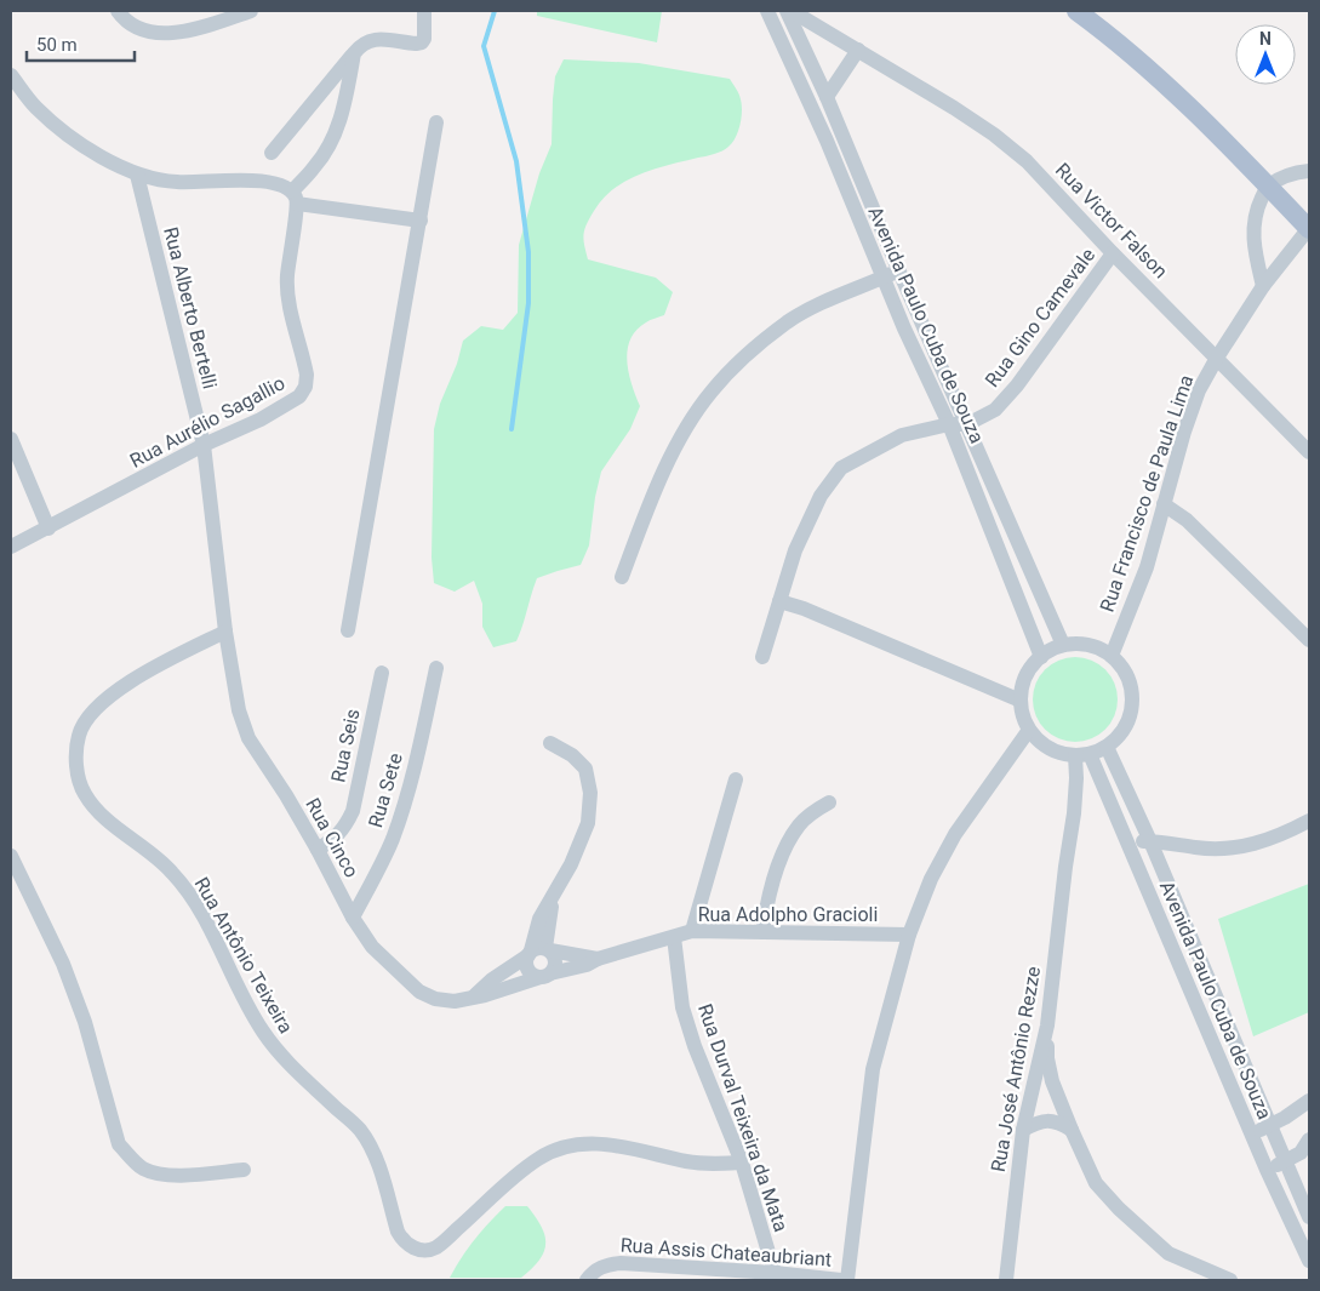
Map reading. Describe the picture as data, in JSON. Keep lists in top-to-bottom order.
{
  "streets": {
    "street": [
      "Rua Victor Falson",
      "Rua Alberto Bertelli",
      "Rua Gino Camevale",
      "Avenida Paulo Cuba de Souza",
      "Rua Aurélio Sagallio",
      "Rua Francisco de Paula Lima",
      "Rua Seis",
      "Rua Sete",
      "Rua Cinco",
      "Rua Adolpho Gracioli",
      "Rua Antônio Teixeira",
      "Rua José Antônio Rezze",
      "Rua Durval Teixeira da Mata",
      "Rua Assis Chateaubriant"
    ]
  },
  "crossings": [
    ["Rua Victor Falson", "Rua Gino Camevale"],
    ["Rua Victor Falson", "Rua Francisco de Paula Lima"],
    ["Rua Alberto Bertelli", "Rua Aurélio Sagallio"],
    ["Rua Alberto Bertelli", "Rua Cinco"],
    ["Rua Alberto Bertelli", "Rua Antônio Teixeira"],
    ["Rua Gino Camevale", "Avenida Paulo Cuba de Souza"],
    ["Avenida Paulo Cuba de Souza", "Rua Francisco de Paula Lima"],
    ["Avenida Paulo Cuba de Souza", "Rua José Antônio Rezze"],
    ["Rua Francisco de Paula Lima", "Rua José Antônio Rezze"],
    ["Rua Seis", "Rua Cinco"],
    ["Rua Sete", "Rua Cinco"],
    ["Rua Cinco", "Rua Adolpho Gracioli"],
    ["Rua Cinco", "Rua Antônio Teixeira"],
    ["Rua Adolpho Gracioli", "Rua Durval Teixeira da Mata"],
    ["Rua Antônio Teixeira", "Rua Durval Teixeira da Mata"],
    ["Rua Durval Teixeira da Mata", "Rua Assis Chateaubriant"]
  ],
  "scale_bar": "50 m",
  "north": "top"
}
